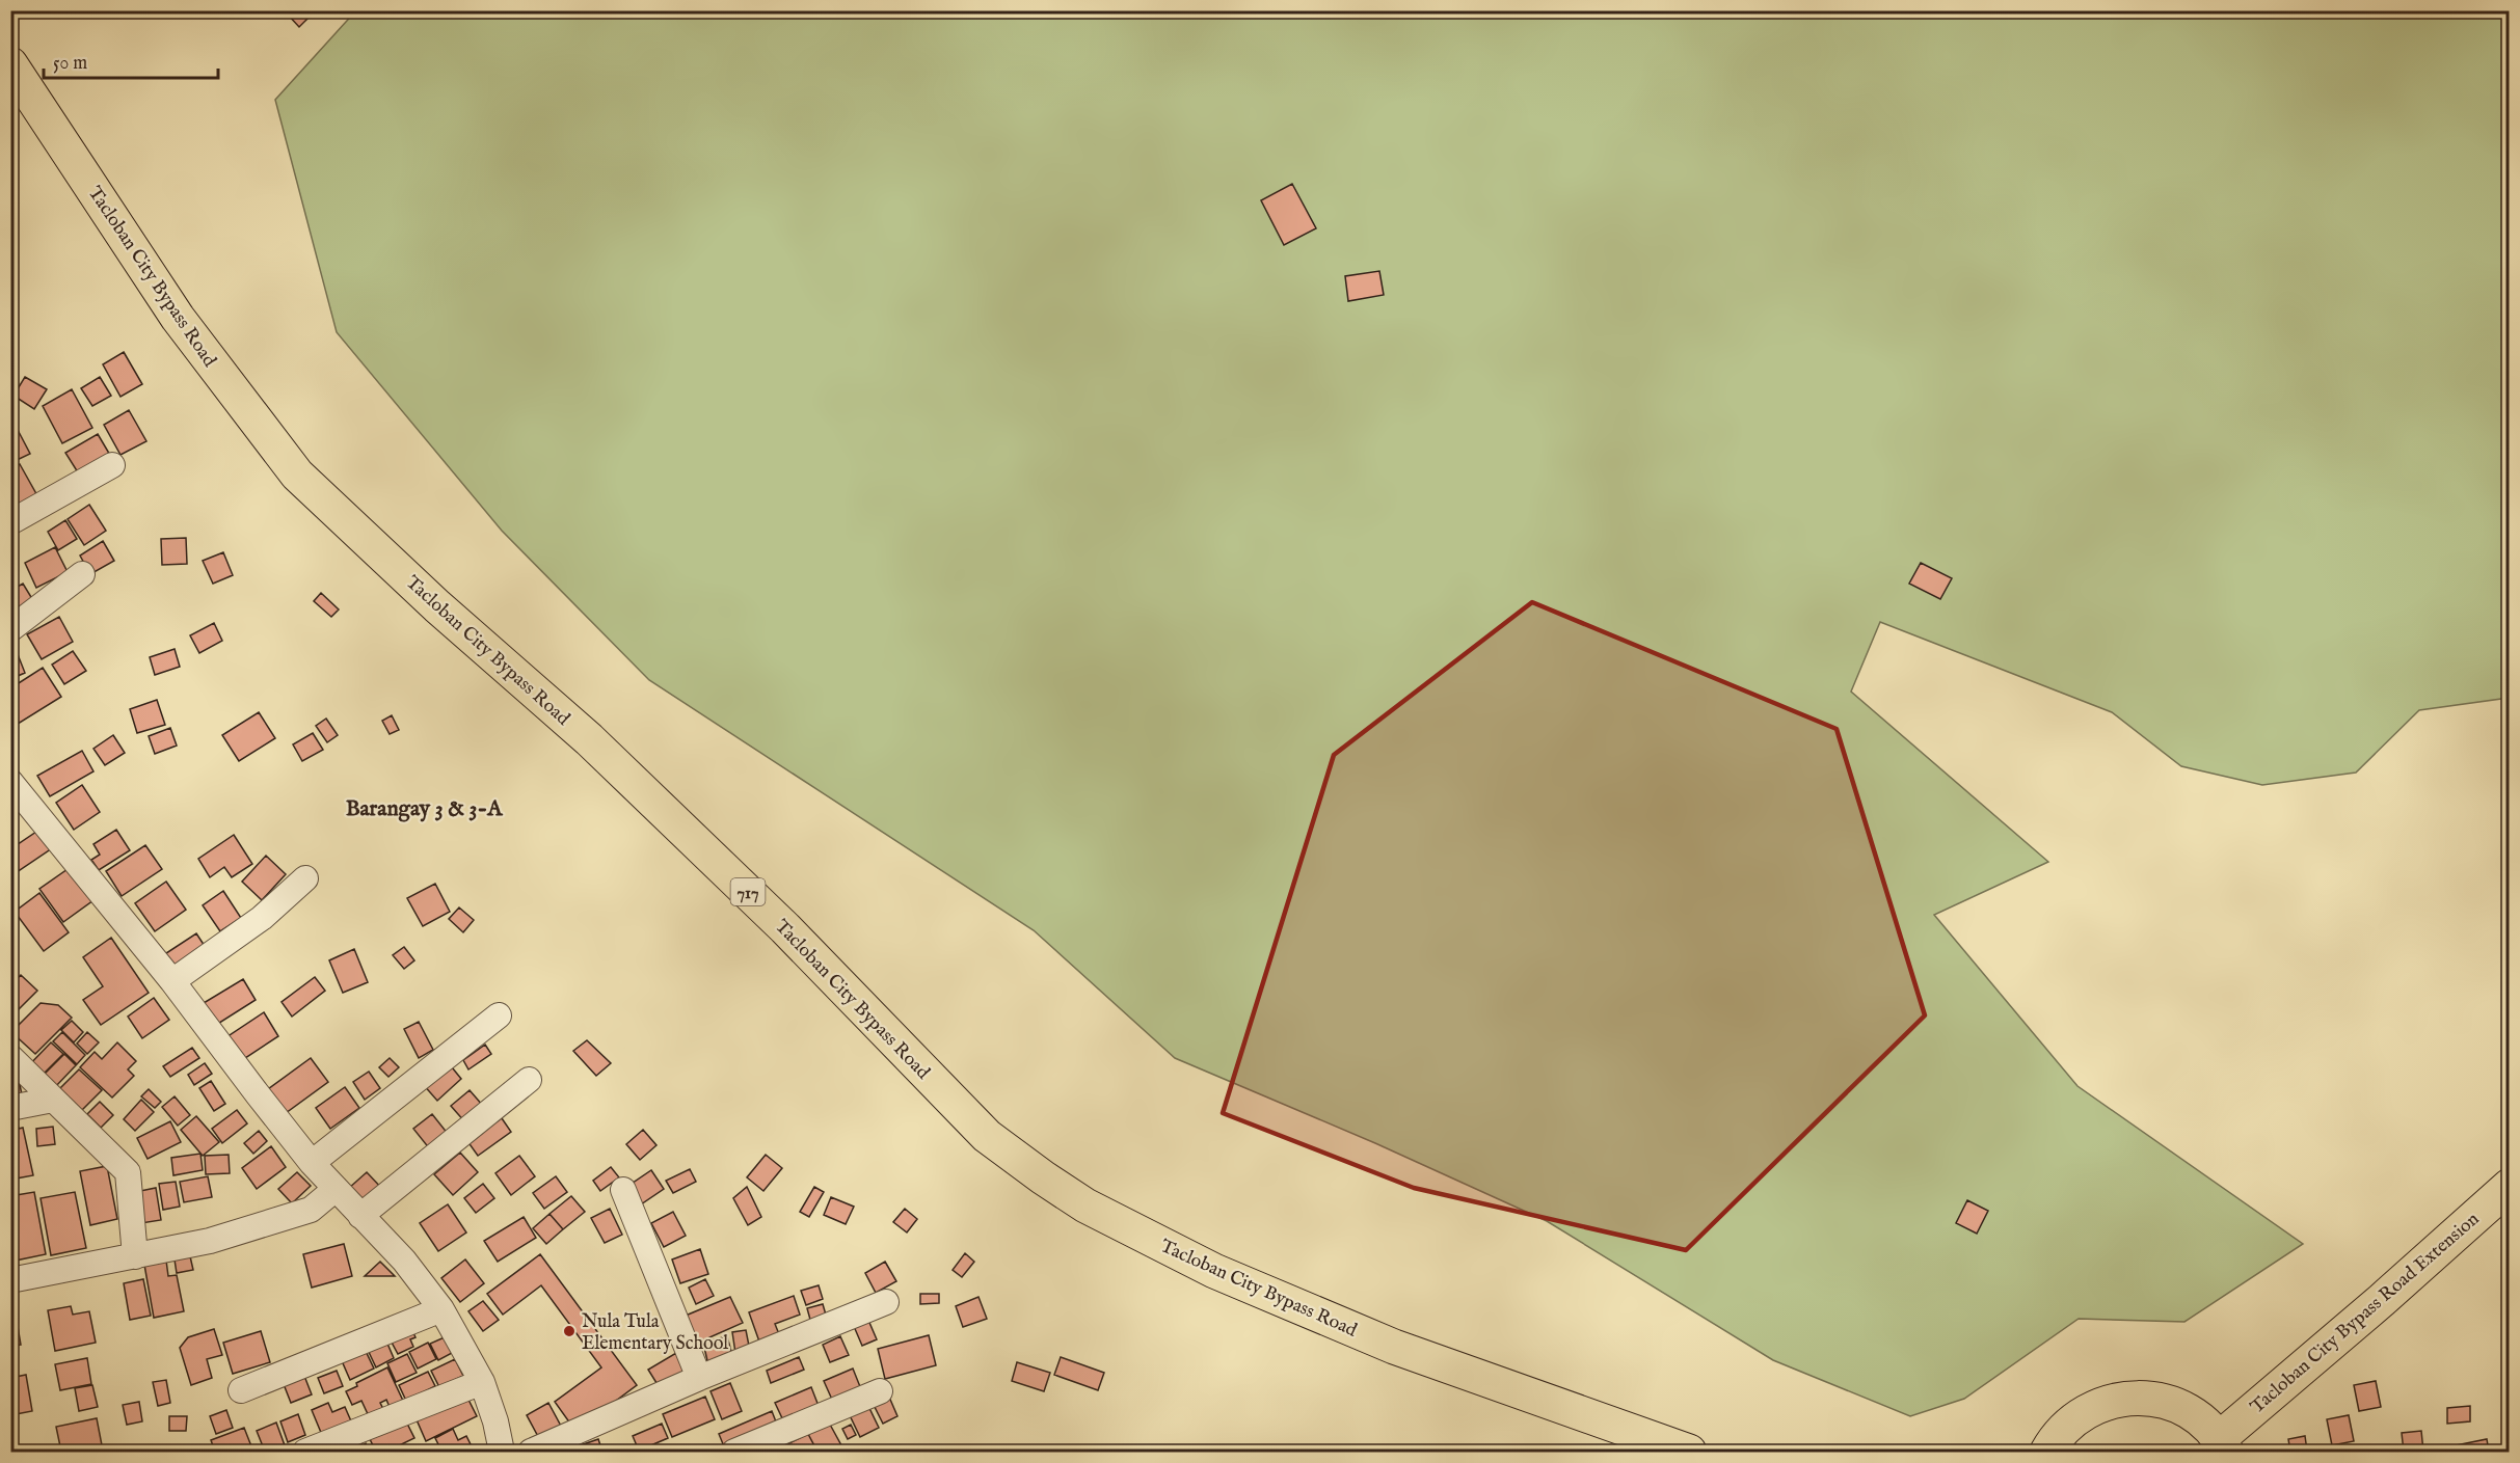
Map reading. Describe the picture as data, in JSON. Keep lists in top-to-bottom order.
{
  "streets": {
    "highway": ["Tacloban City Bypass Road", "717", "Tacloban City Bypass Road Extension"]
  },
  "districts": ["Barangay 3 & 3-A"],
  "places": ["Nula Tula Elementary School"],
  "scale_bar": "50 m"
}
